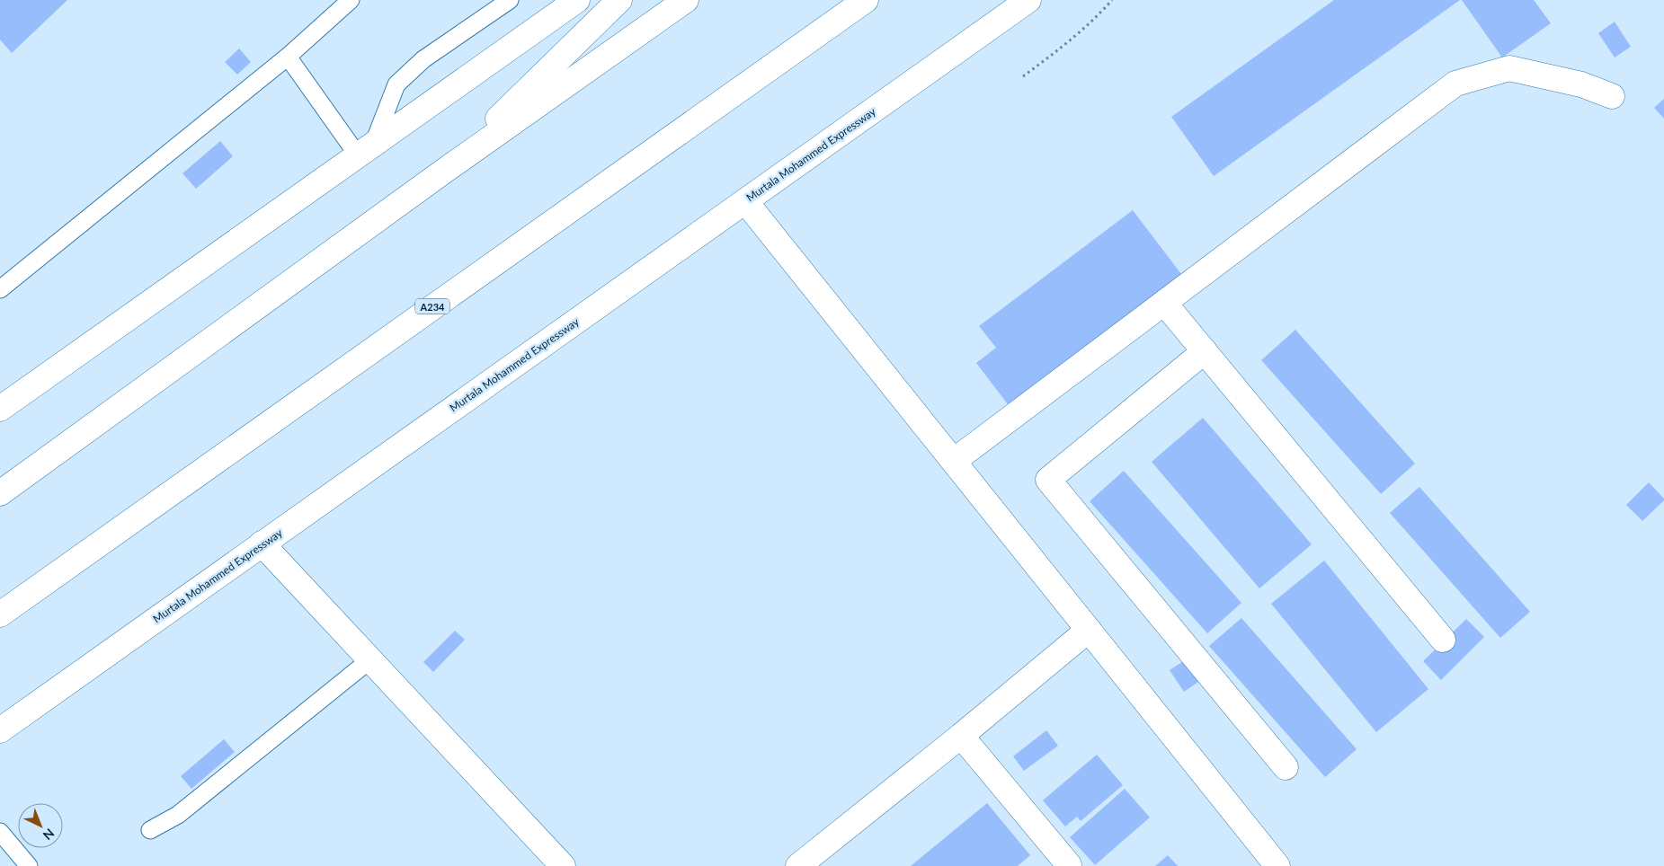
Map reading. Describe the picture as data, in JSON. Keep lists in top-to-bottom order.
{
  "streets": {
    "main road": ["Murtala Mohammed Expressway", "A234"]
  },
  "north": "bottom right"
}
